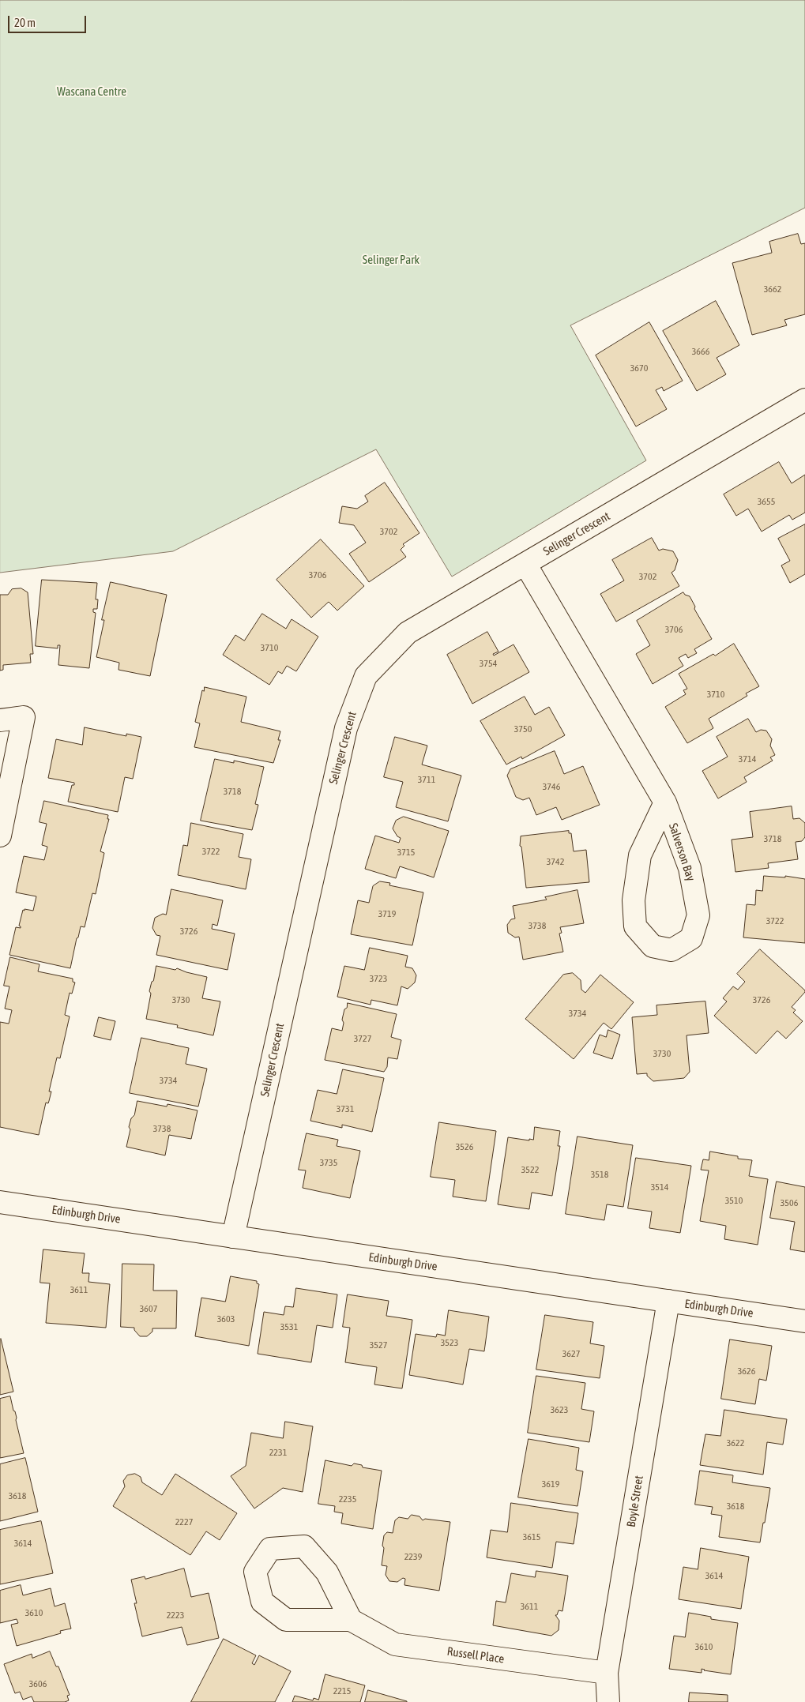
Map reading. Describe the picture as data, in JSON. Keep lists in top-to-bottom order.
{
  "streets": {
    "street": [
      "Selinger Crescent",
      "Salverson Bay",
      "Edinburgh Drive",
      "Boyle Street",
      "Russell Place"
    ]
  },
  "crossings": [
    ["Selinger Crescent", "Salverson Bay"],
    ["Selinger Crescent", "Edinburgh Drive"],
    ["Edinburgh Drive", "Boyle Street"],
    ["Boyle Street", "Russell Place"]
  ],
  "parks": ["Wascana Centre", "Selinger Park"],
  "house_numbers": [
    "3662",
    "3666",
    "3670",
    "3655",
    "3702",
    "3706",
    "3702",
    "3706",
    "3710",
    "3754",
    "3710",
    "3750",
    "3714",
    "3711",
    "3746",
    "3718",
    "3718",
    "3722",
    "3715",
    "3742",
    "3719",
    "3722",
    "3738",
    "3726",
    "3723",
    "3730",
    "3726",
    "3734",
    "3727",
    "3730",
    "3734",
    "3731",
    "3738",
    "3526",
    "3735",
    "3522",
    "3518",
    "3514",
    "3510",
    "3506",
    "3611",
    "3607",
    "3603",
    "3531",
    "3523",
    "3527",
    "3627",
    "3626",
    "3623",
    "3622",
    "2231",
    "3619",
    "3618",
    "2235",
    "3618",
    "2227",
    "3615",
    "3614",
    "2239",
    "3614",
    "3611",
    "3610",
    "2223",
    "3610",
    "3606",
    "2215"
  ],
  "scale_bar": "20 m"
}
